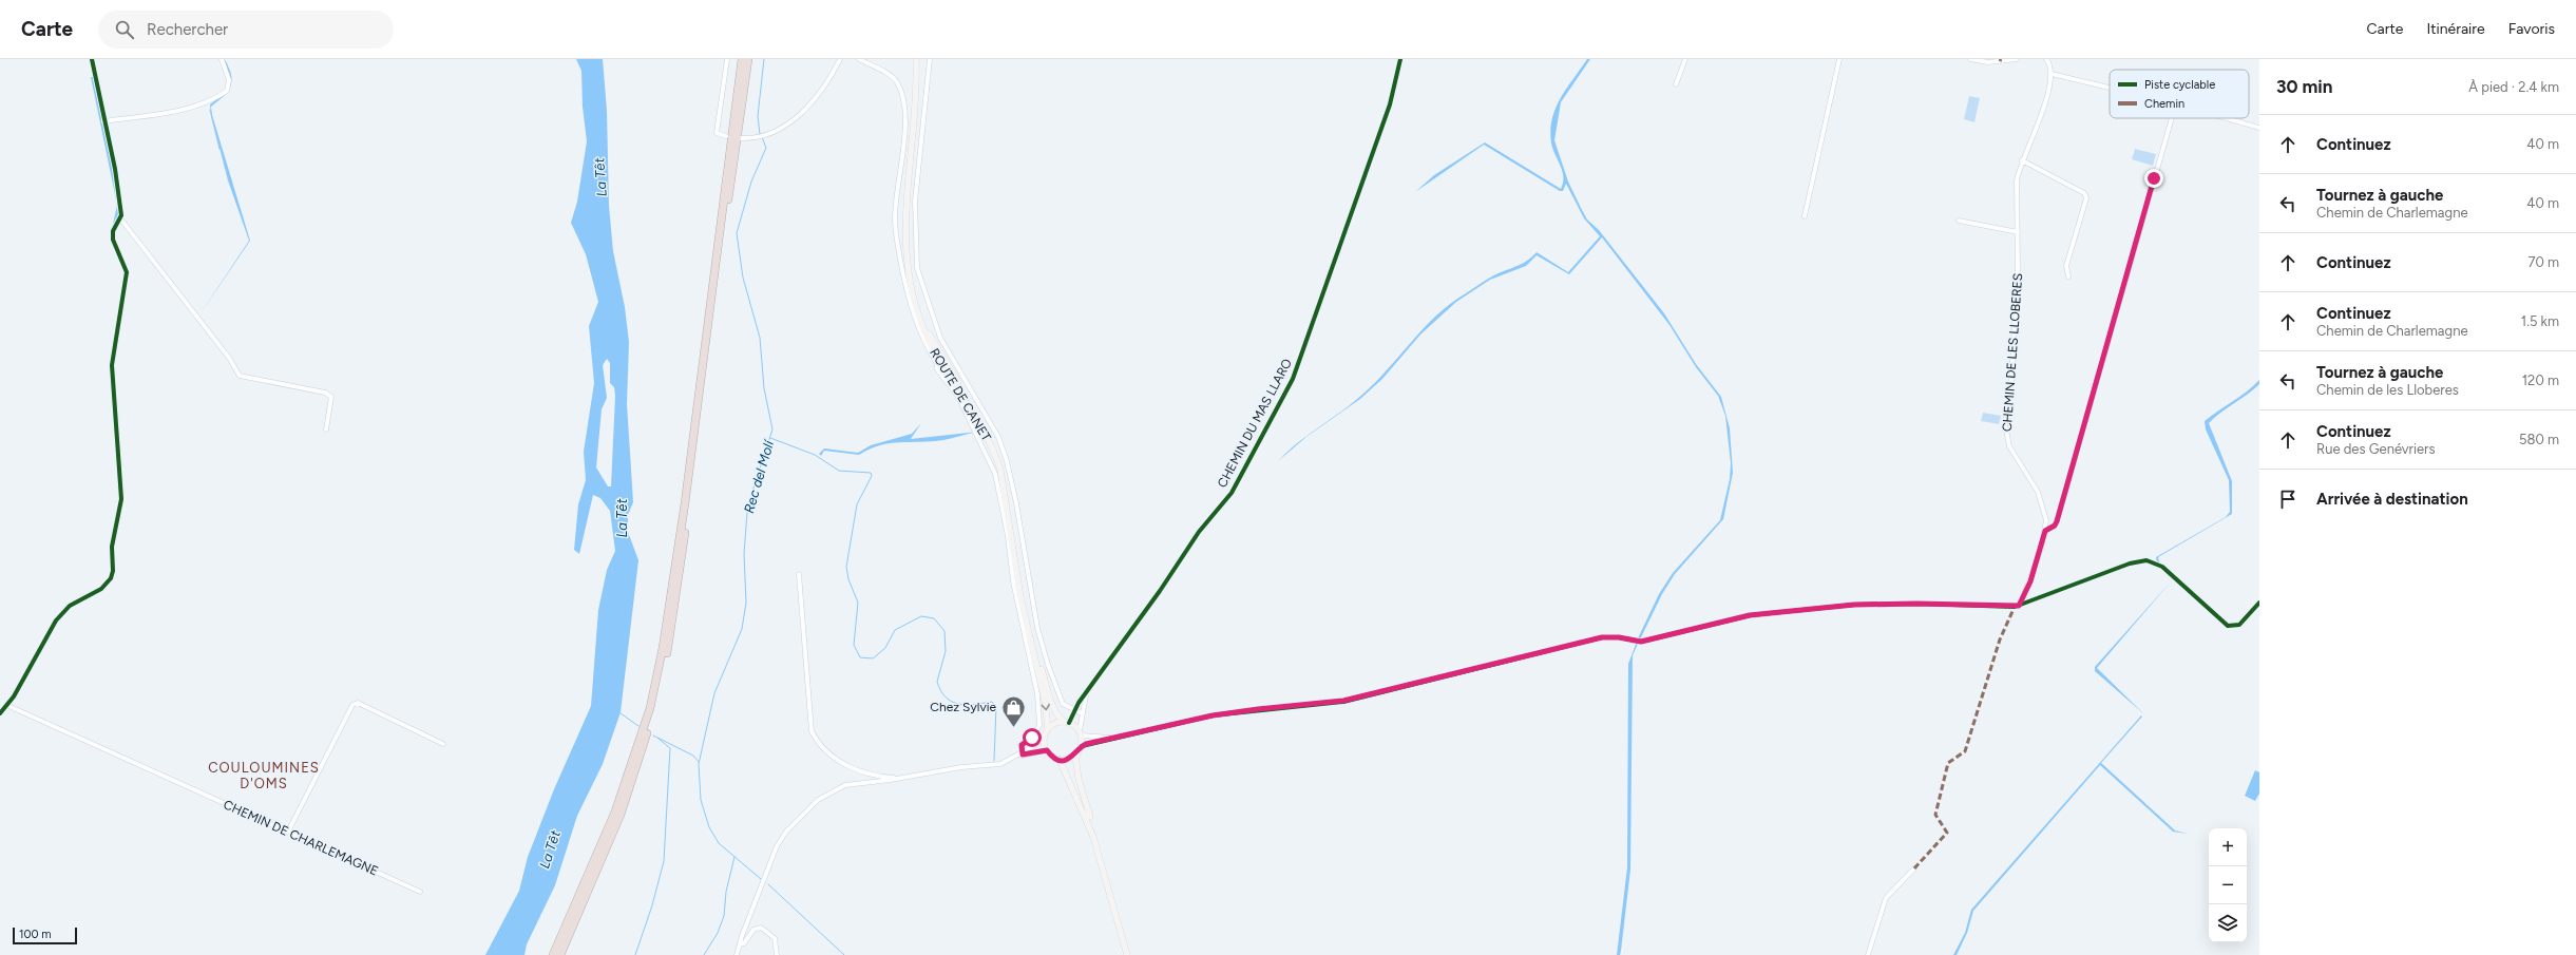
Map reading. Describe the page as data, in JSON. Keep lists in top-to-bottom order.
{
  "streets": {
    "main road": ["ROUTE DE CANET"],
    "street": ["CHEMIN DE LES LLOBERES", "CHEMIN DU MAS LLARO", "CHEMIN DE CHARLEMAGNE"]
  },
  "crossings": [
    ["ROUTE DE CANET", "CHEMIN DU MAS LLARO"]
  ],
  "districts": ["COULOUMINES D'OMS"],
  "water": ["La Têt", "Rec del Molí"],
  "places": {
    "shop": ["Chez Sylvie"]
  },
  "legend": ["Piste cyclable", "Chemin"],
  "scale_bar": "100 m",
  "page": {
    "header": "Carte",
    "search": "Rechercher",
    "nav": ["Carte", "Itinéraire", "Favoris"],
    "heading": ["30 min", "À pied · 2.4 km"],
    "list": [
      ["Continuez", "40 m"],
      ["Tournez à gauche", "Chemin de Charlemagne", "40 m"],
      ["Continuez", "70 m"],
      ["Continuez", "Chemin de Charlemagne", "1.5 km"],
      ["Tournez à gauche", "Chemin de les Lloberes", "120 m"],
      ["Continuez", "Rue des Genévriers", "580 m"],
      "Arrivée à destination"
    ],
    "map_buttons": ["+", "−"],
    "scale": "100 m"
  }
}
